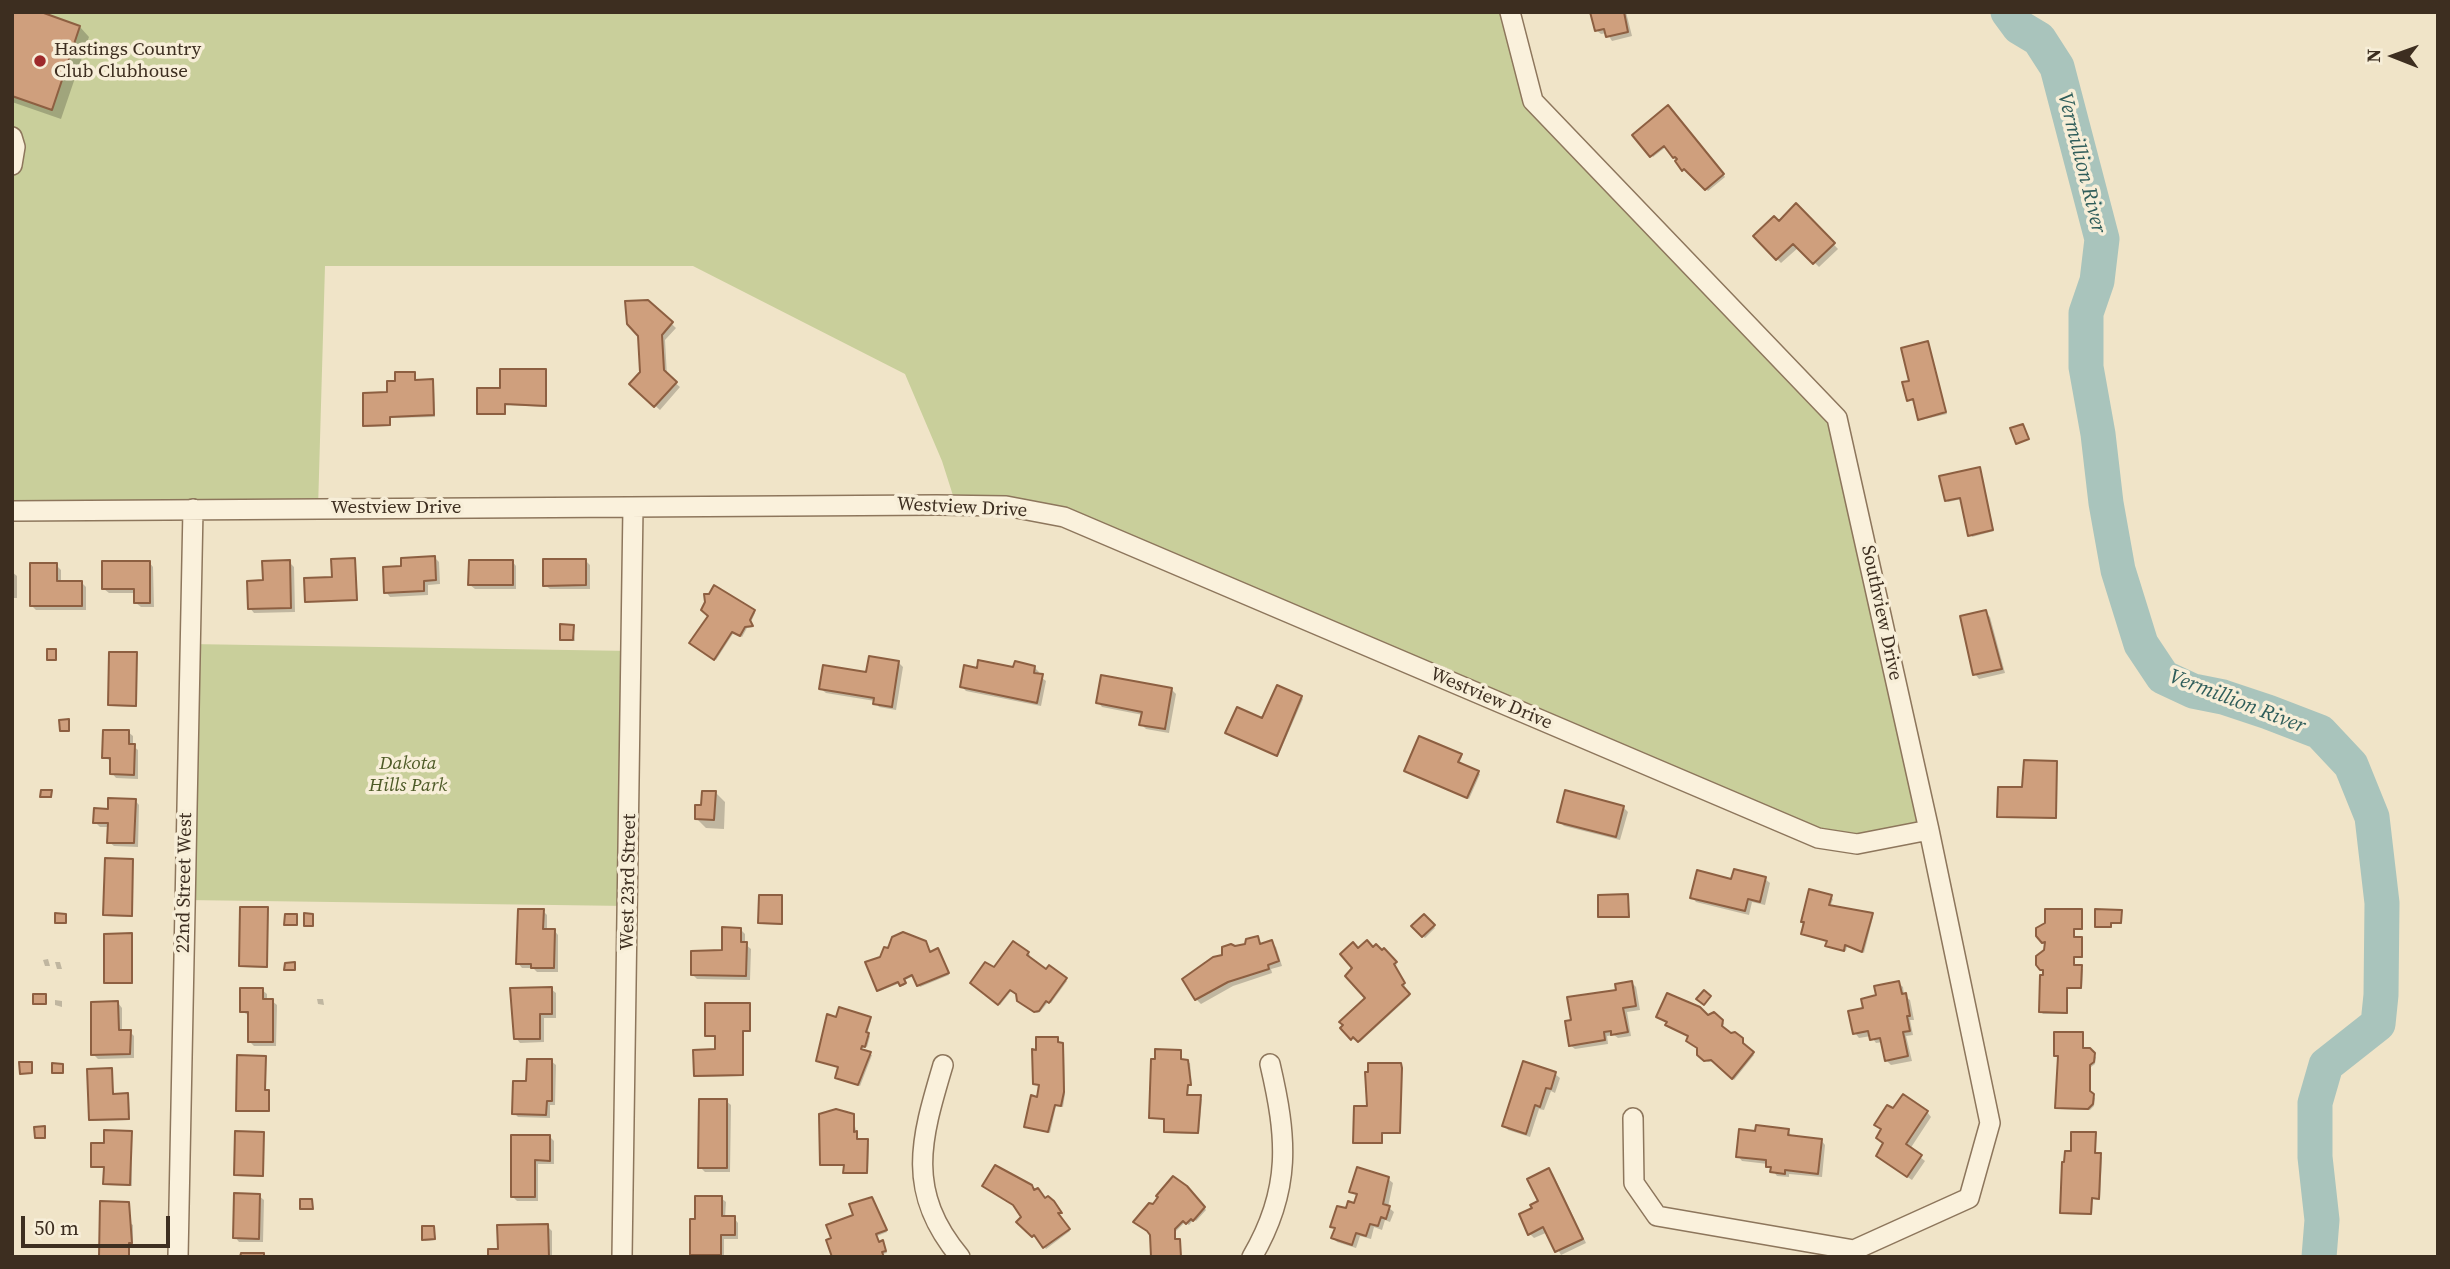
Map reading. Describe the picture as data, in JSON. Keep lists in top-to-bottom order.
{
  "streets": {
    "street": [
      "Westview Drive",
      "Southview Drive",
      "West 23rd Street",
      "22nd Street West"
    ]
  },
  "crossings": [
    ["Westview Drive", "Southview Drive"],
    ["Westview Drive", "West 23rd Street"],
    ["Westview Drive", "22nd Street West"]
  ],
  "water": ["Vermillion River"],
  "parks": ["Dakota Hills Park"],
  "places": ["Hastings Country Club Clubhouse"],
  "scale_bar": "50 m",
  "north": "left"
}
